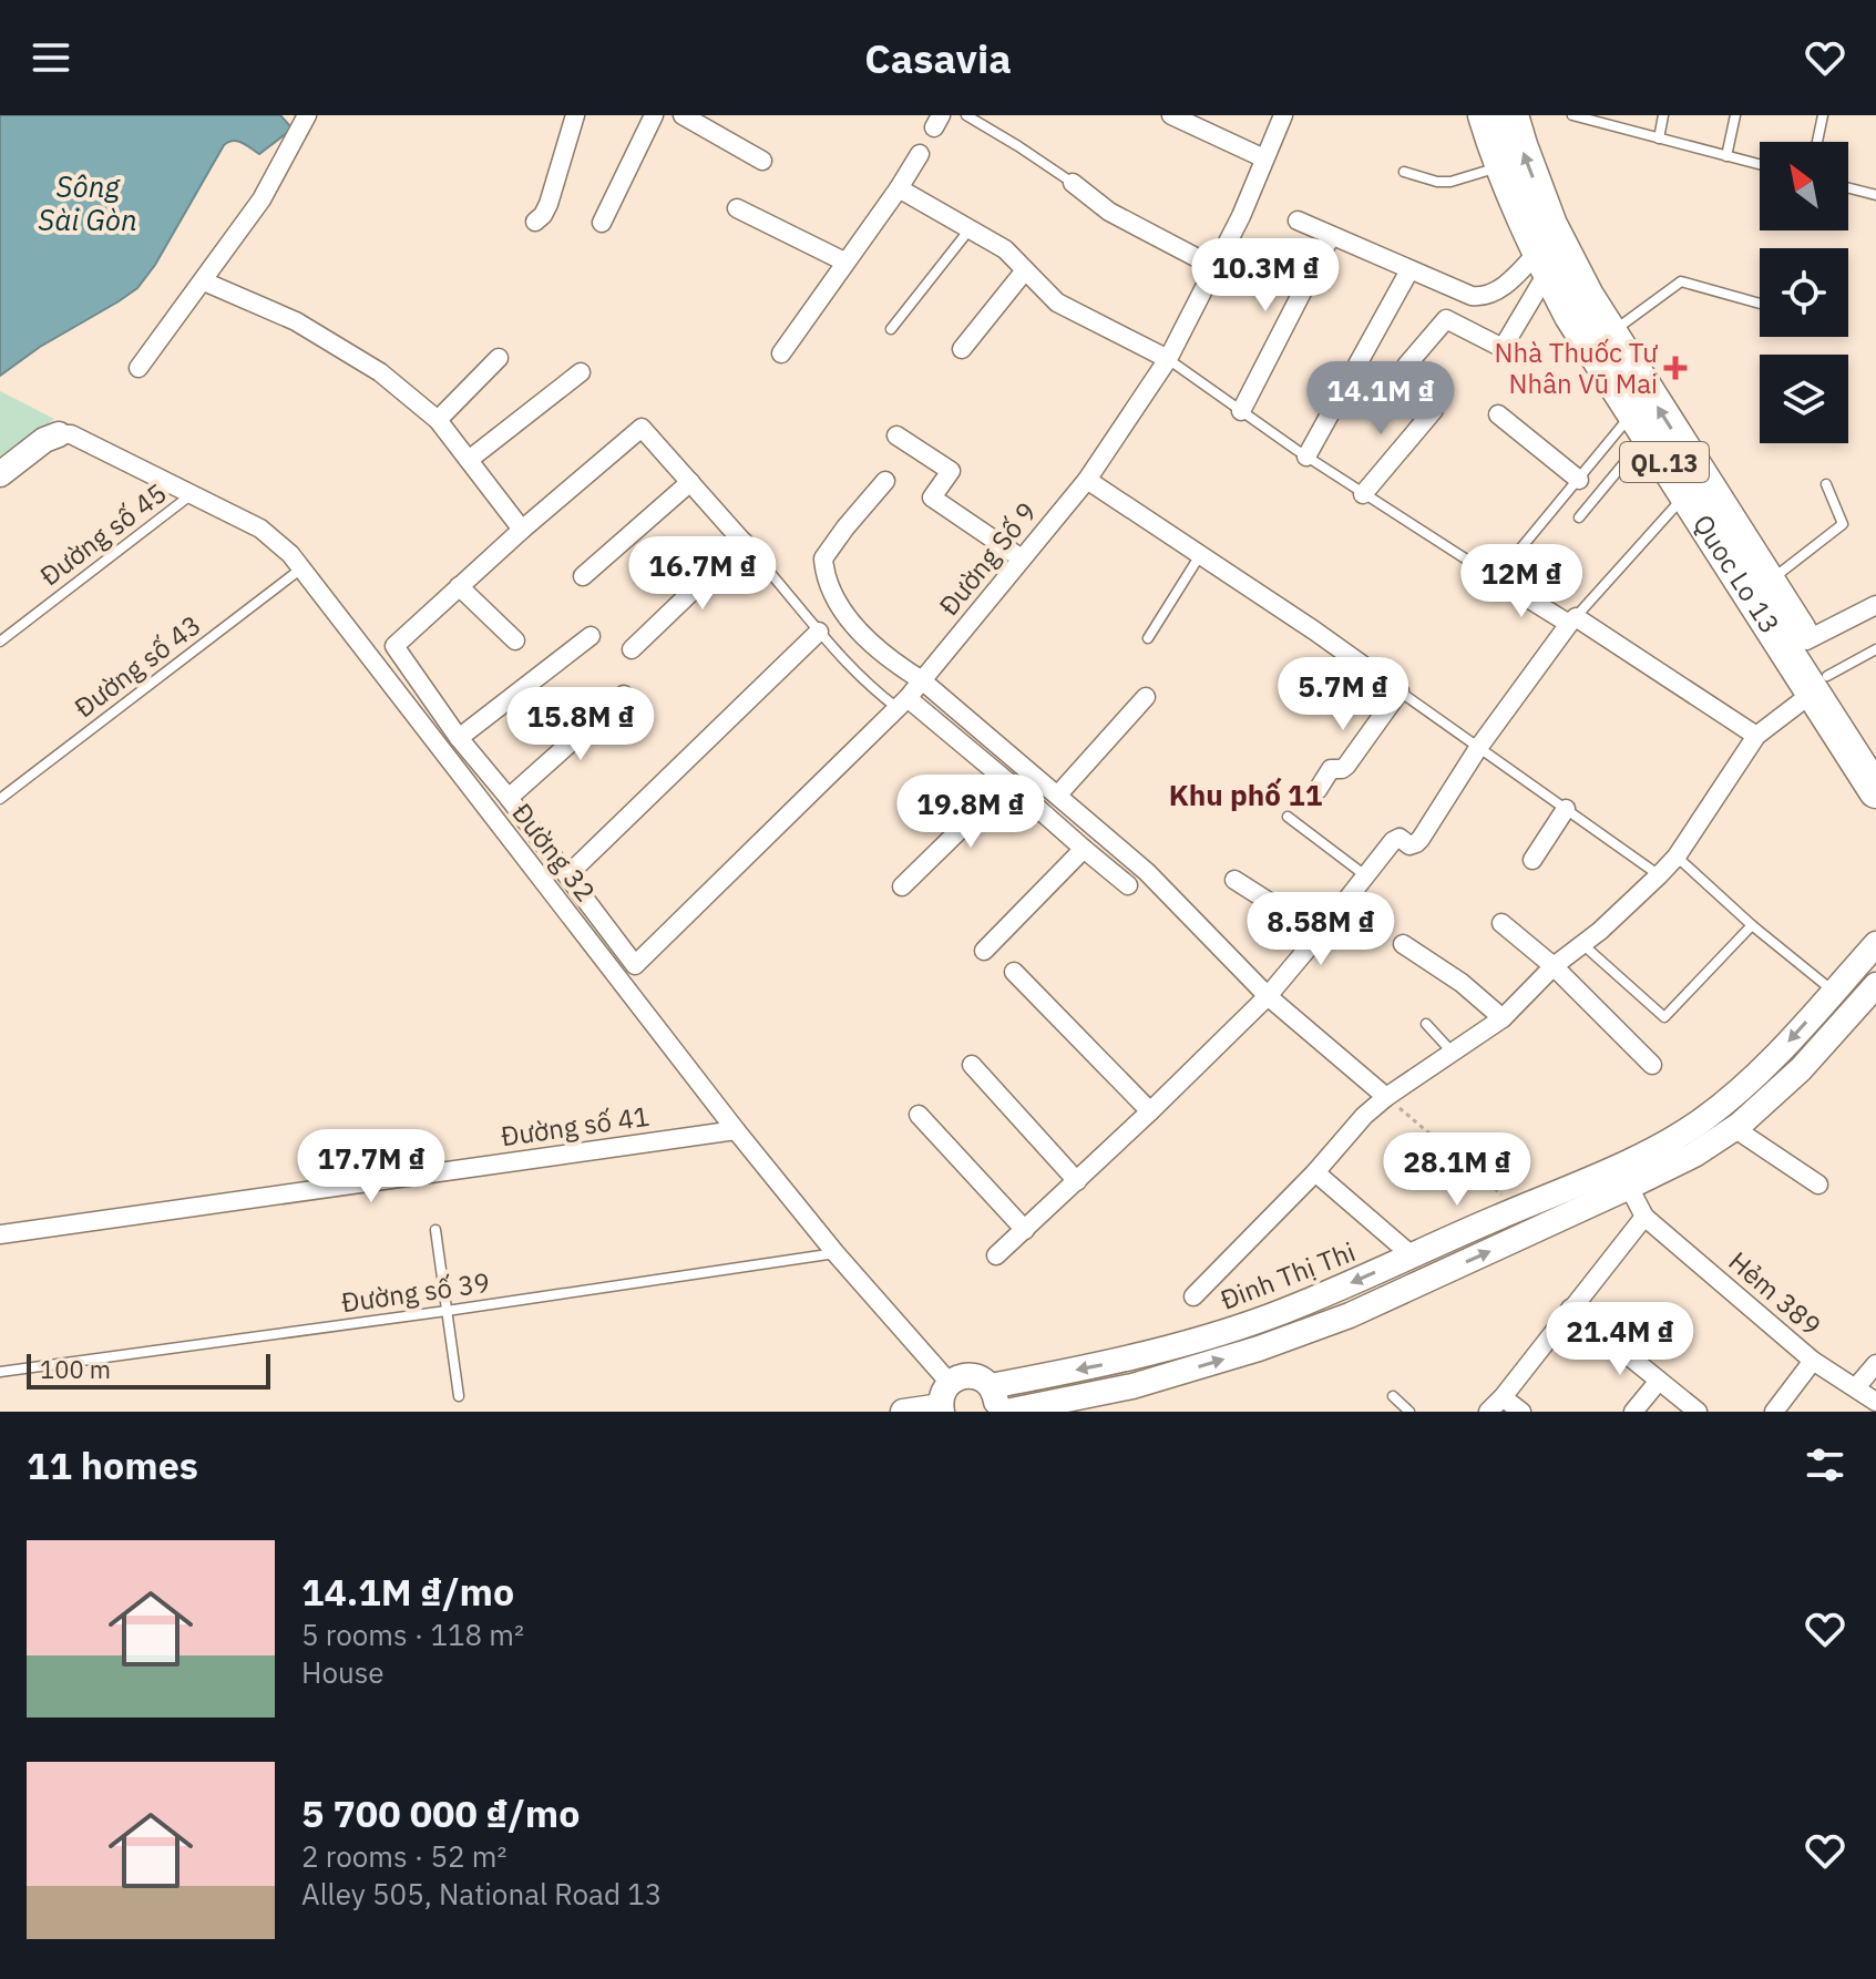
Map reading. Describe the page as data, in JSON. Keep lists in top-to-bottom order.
{
  "streets": {
    "highway": ["QL.13", "Quoc Lo 13"],
    "street": [
      "Đường Số 9",
      "Đường 32",
      "Đường số 41",
      "Đinh Thị Thi",
      "Hẻm 389"
    ],
    "lane": ["Đường số 45", "Đường số 43", "Đường số 39"]
  },
  "crossings": [
    ["Đường số 45", "Đường 32"],
    ["Đường số 43", "Đường 32"],
    ["Đường 32", "Đường số 41"],
    ["Đường 32", "Đinh Thị Thi"],
    ["Đường 32", "Đường số 39"]
  ],
  "districts": ["Khu phố 11"],
  "water": ["Sông Sài Gòn"],
  "places": {
    "health": ["Nhà Thuốc Tư Nhân Vū Mai"]
  },
  "scale_bar": "100 m",
  "north": "top left",
  "page": {
    "header": "Casavia",
    "price": [
      "10.3M ₫",
      "14.1M ₫",
      "16.7M ₫",
      "12M ₫",
      "5.7M ₫",
      "15.8M ₫",
      "19.8M ₫",
      "8.58M ₫",
      "17.7M ₫",
      "28.1M ₫",
      "21.4M ₫"
    ],
    "scale": "100 m",
    "heading": "11 homes",
    "list": [
      {
        "name": "14.1M ₫/mo",
        "note": "5 rooms · 118 m² · House"
      },
      {
        "name": "5 700 000 ₫/mo",
        "note": "2 rooms · 52 m² · Alley 505, National Road 13"
      }
    ]
  }
}
